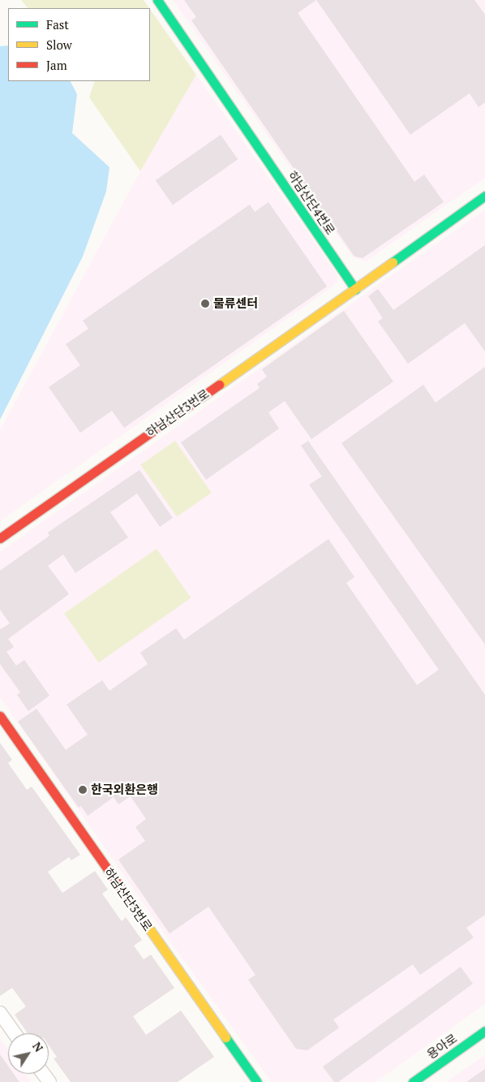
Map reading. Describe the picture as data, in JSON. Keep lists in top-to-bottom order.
{
  "streets": {
    "street": ["하남산단4번로", "하남산단3번로", "용아로"]
  },
  "crossings": [
    ["하남산단4번로", "하남산단3번로"]
  ],
  "places": ["물류센터", "한국외환은행"],
  "legend": ["Fast", "Slow", "Jam"],
  "north": "top right"
}
